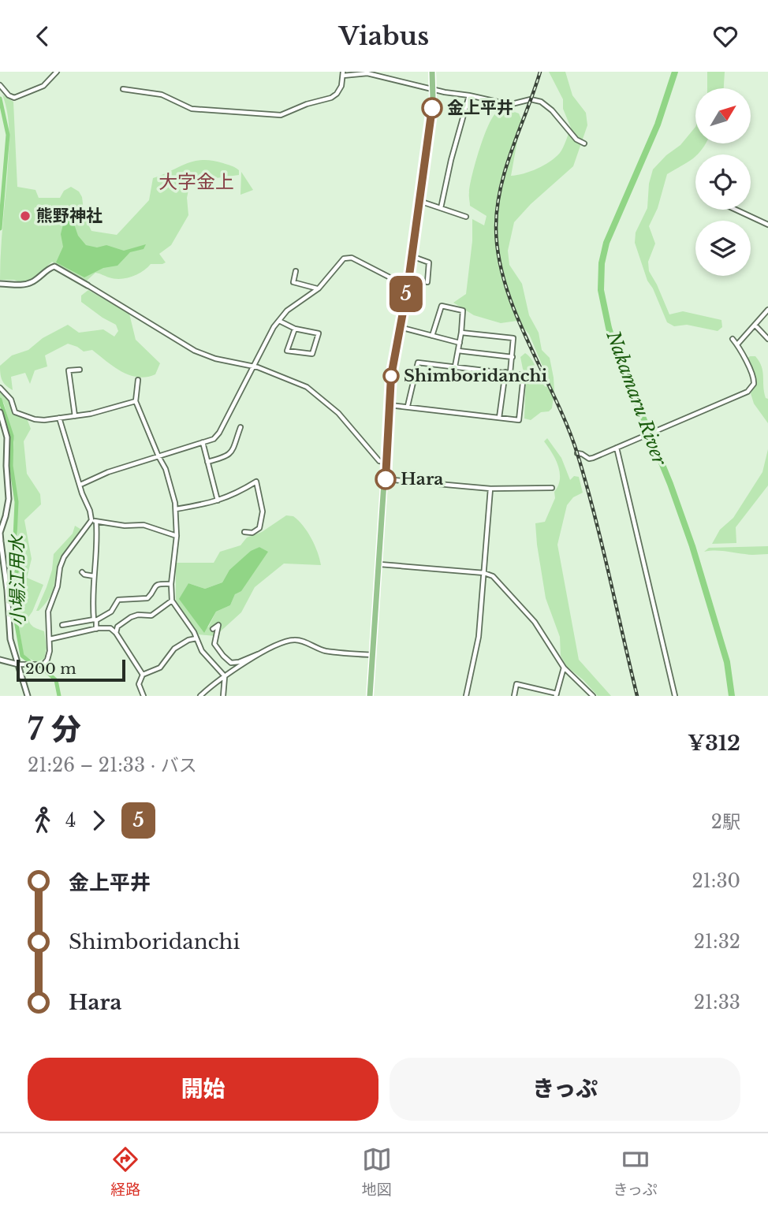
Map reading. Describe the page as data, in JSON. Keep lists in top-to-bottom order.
{
  "districts": ["大字金上"],
  "water": ["Nakamaru River", "小場江用水"],
  "places": [
    "金上平井",
    "熊野神社",
    "Shimboridanchi",
    "Hara"
  ],
  "lines": ["bus line 5"],
  "scale_bar": "200 m",
  "north": "top right",
  "page": {
    "header": "Viabus",
    "on_map": "5",
    "scale": "200 m",
    "heading": ["7 分", "21:26 – 21:33 · バス", "¥312"],
    "legs": ["4", "5", "2駅"],
    "list": [
      {
        "name": "金上平井",
        "value": "21:30"
      },
      {
        "name": "Shimboridanchi",
        "value": "21:32"
      },
      {
        "name": "Hara",
        "value": "21:33"
      }
    ],
    "buttons": ["開始", "きっぷ"],
    "tabs": ["経路", "地図", "きっぷ"]
  }
}
